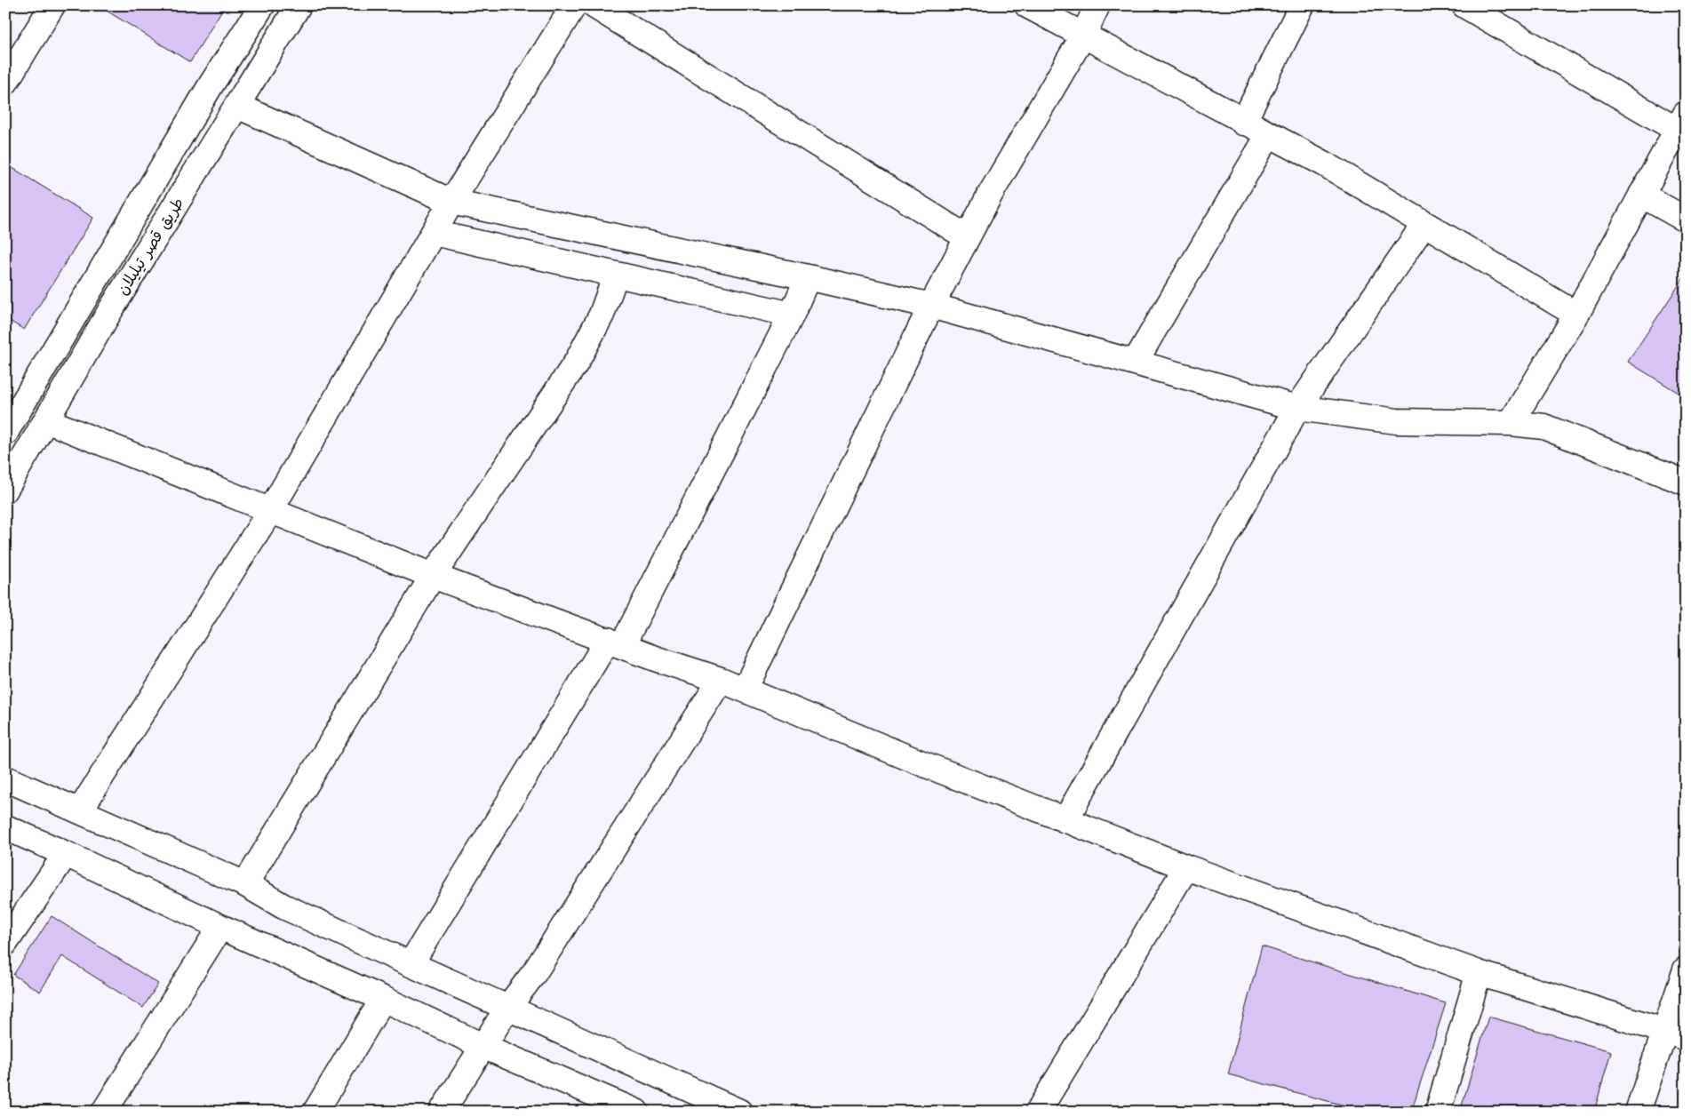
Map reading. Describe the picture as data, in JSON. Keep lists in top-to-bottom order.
{
  "streets": {
    "street": ["طريق قصر تيليلان"]
  }
}
